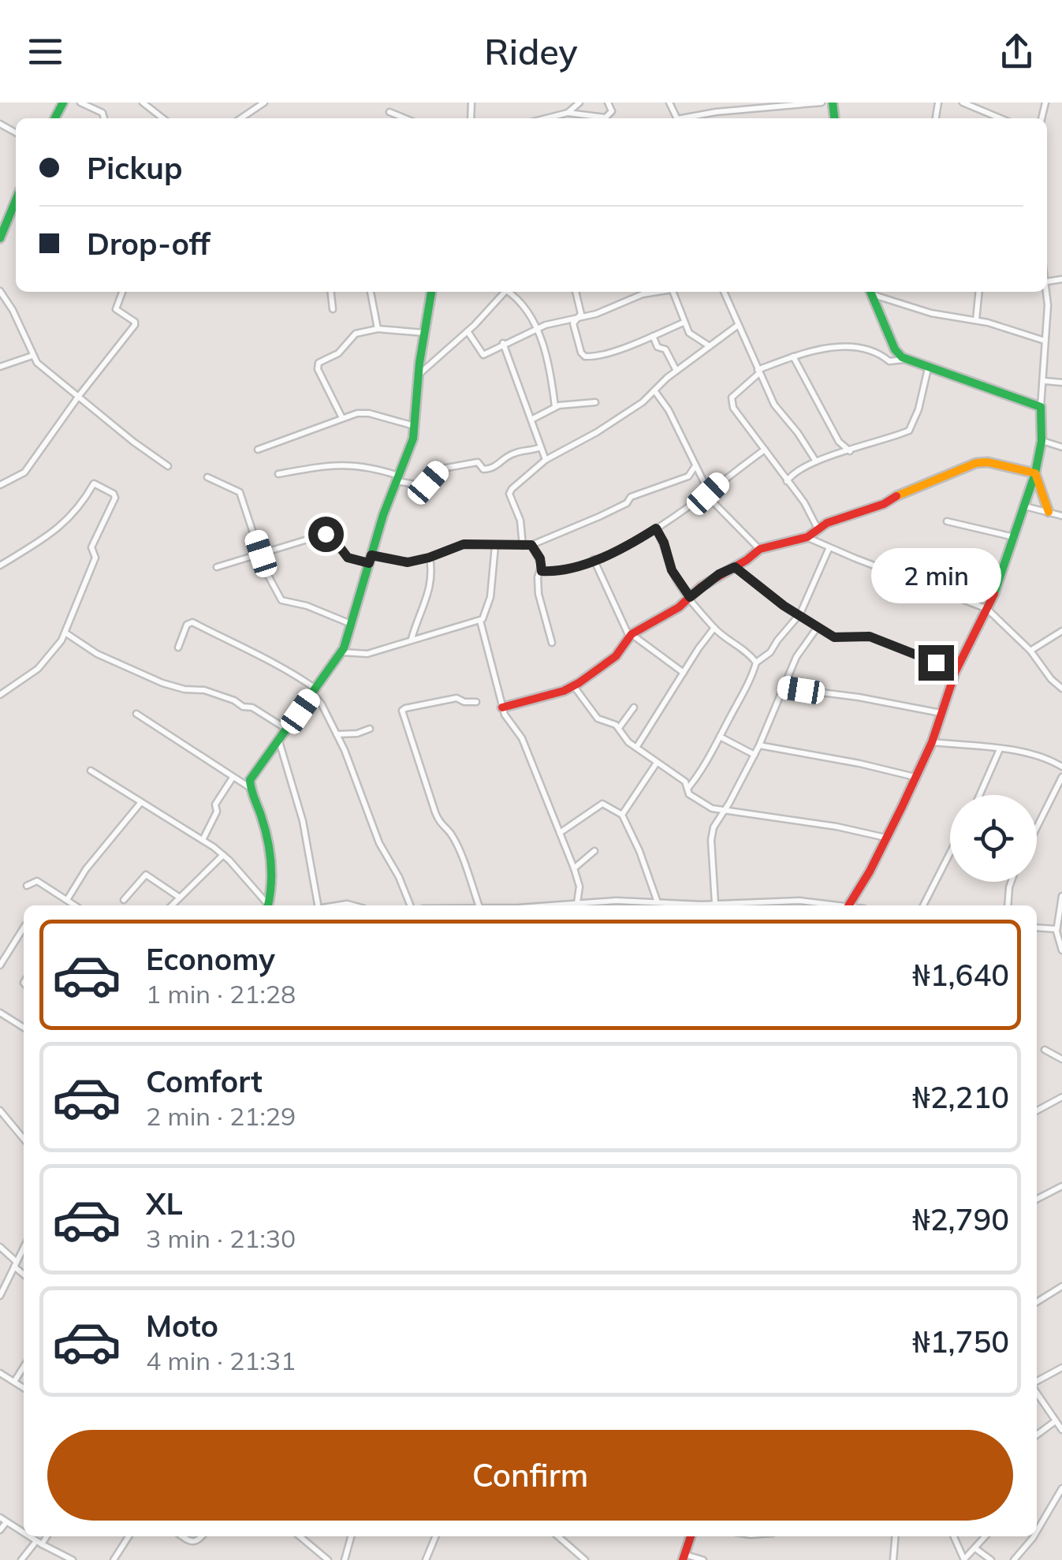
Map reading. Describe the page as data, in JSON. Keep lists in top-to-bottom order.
{
  "page": {
    "header": "Ridey",
    "banner": ["Pickup", "Drop-off"],
    "bubble": "2 min",
    "list": [
      {
        "name": "Economy",
        "note": "1 min · 21:28",
        "value": "₦1,640"
      },
      {
        "name": "Comfort",
        "note": "2 min · 21:29",
        "value": "₦2,210"
      },
      {
        "name": "XL",
        "note": "3 min · 21:30",
        "value": "₦2,790"
      },
      {
        "name": "Moto",
        "note": "4 min · 21:31",
        "value": "₦1,750"
      }
    ],
    "buttons": "Confirm"
  }
}
